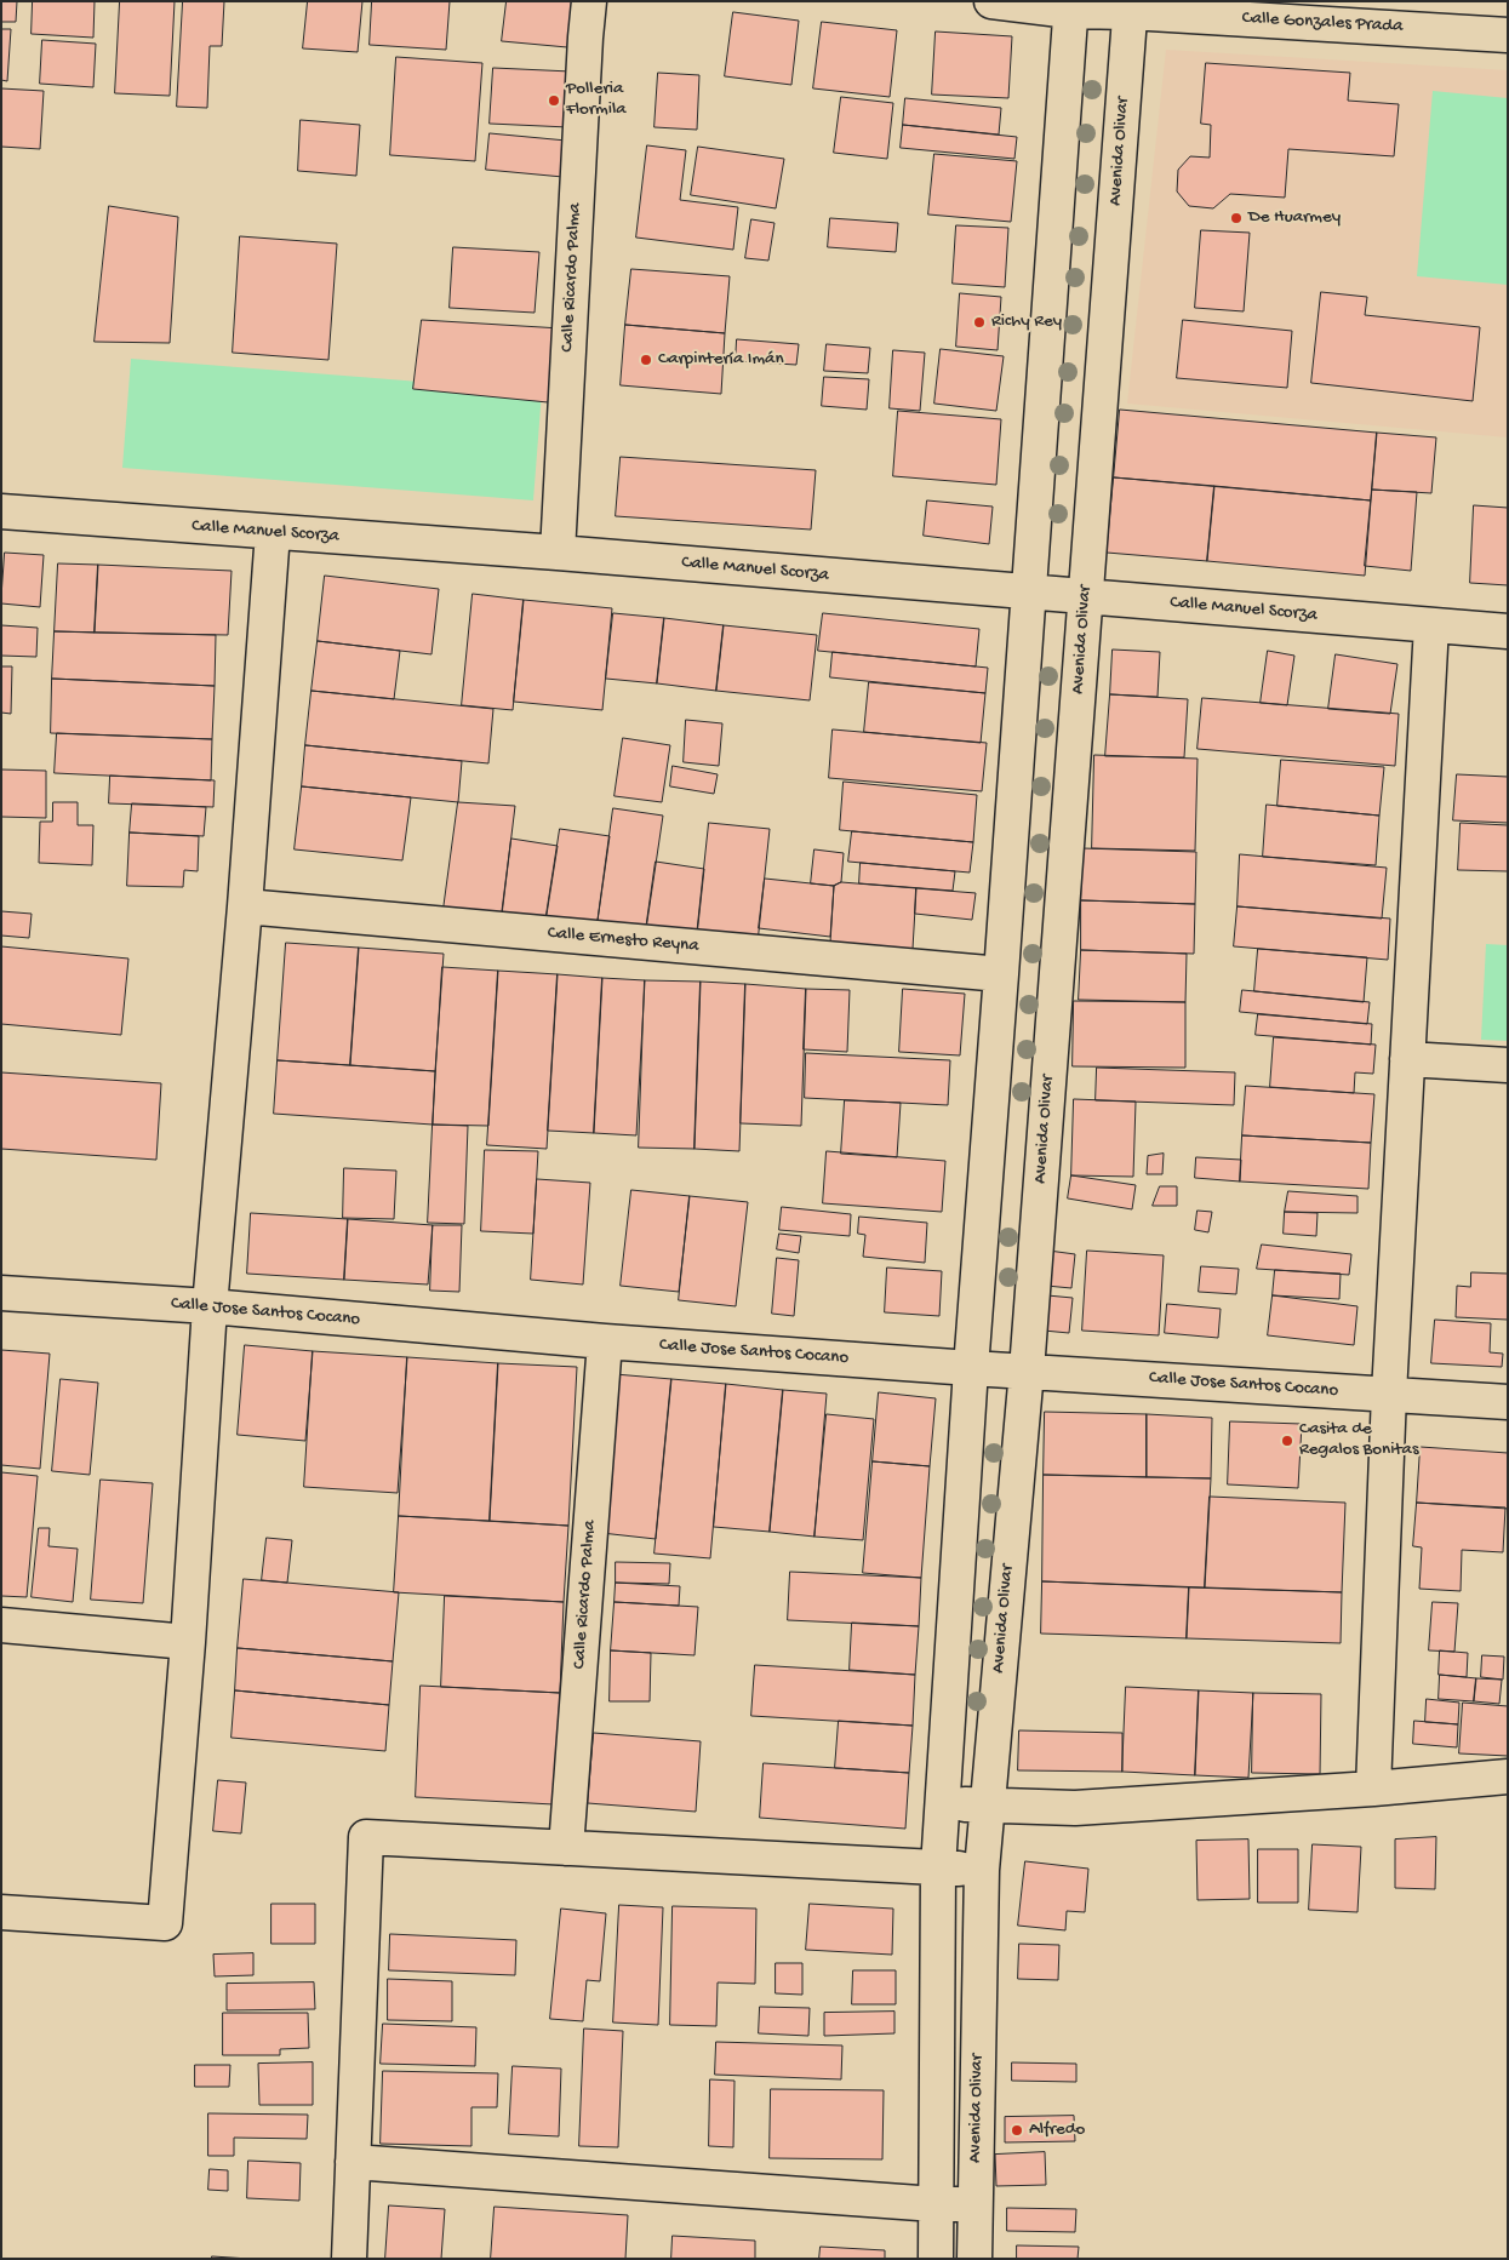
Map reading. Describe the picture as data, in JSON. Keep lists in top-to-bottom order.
{
  "streets": {
    "street": [
      "Calle Gonzales Prada",
      "Avenida Olivar",
      "Calle Ricardo Palma",
      "Calle Manuel Scorza",
      "Calle Ernesto Reyna",
      "Calle Jose Santos Cocano"
    ]
  },
  "crossings": [
    ["Calle Gonzales Prada", "Avenida Olivar"],
    ["Avenida Olivar", "Calle Manuel Scorza"],
    ["Avenida Olivar", "Calle Jose Santos Cocano"],
    ["Calle Ricardo Palma", "Calle Manuel Scorza"],
    ["Calle Ricardo Palma", "Calle Jose Santos Cocano"]
  ],
  "places": [
    "Polleria Flormila",
    "De Huarmey",
    "Richy Rey",
    "Carpintería Imán",
    "Casita de Regalos Bonitas",
    "Alfredo"
  ]
}
